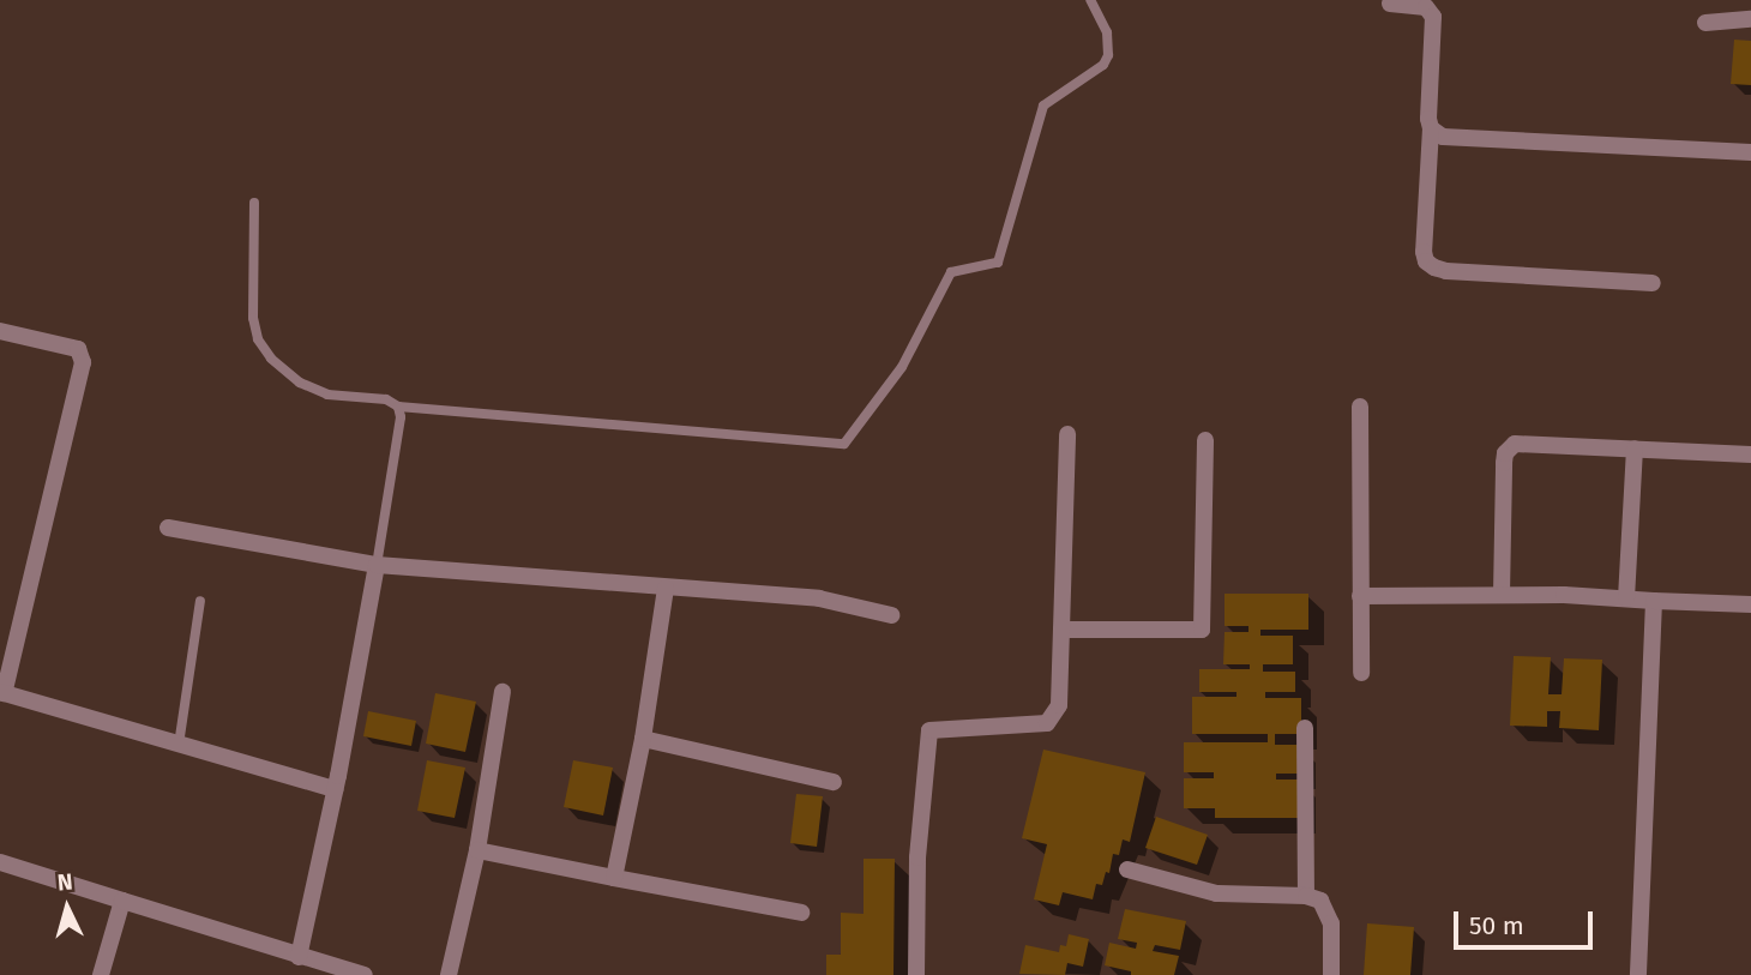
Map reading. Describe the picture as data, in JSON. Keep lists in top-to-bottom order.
{
  "scale_bar": "50 m",
  "north": "top"
}
